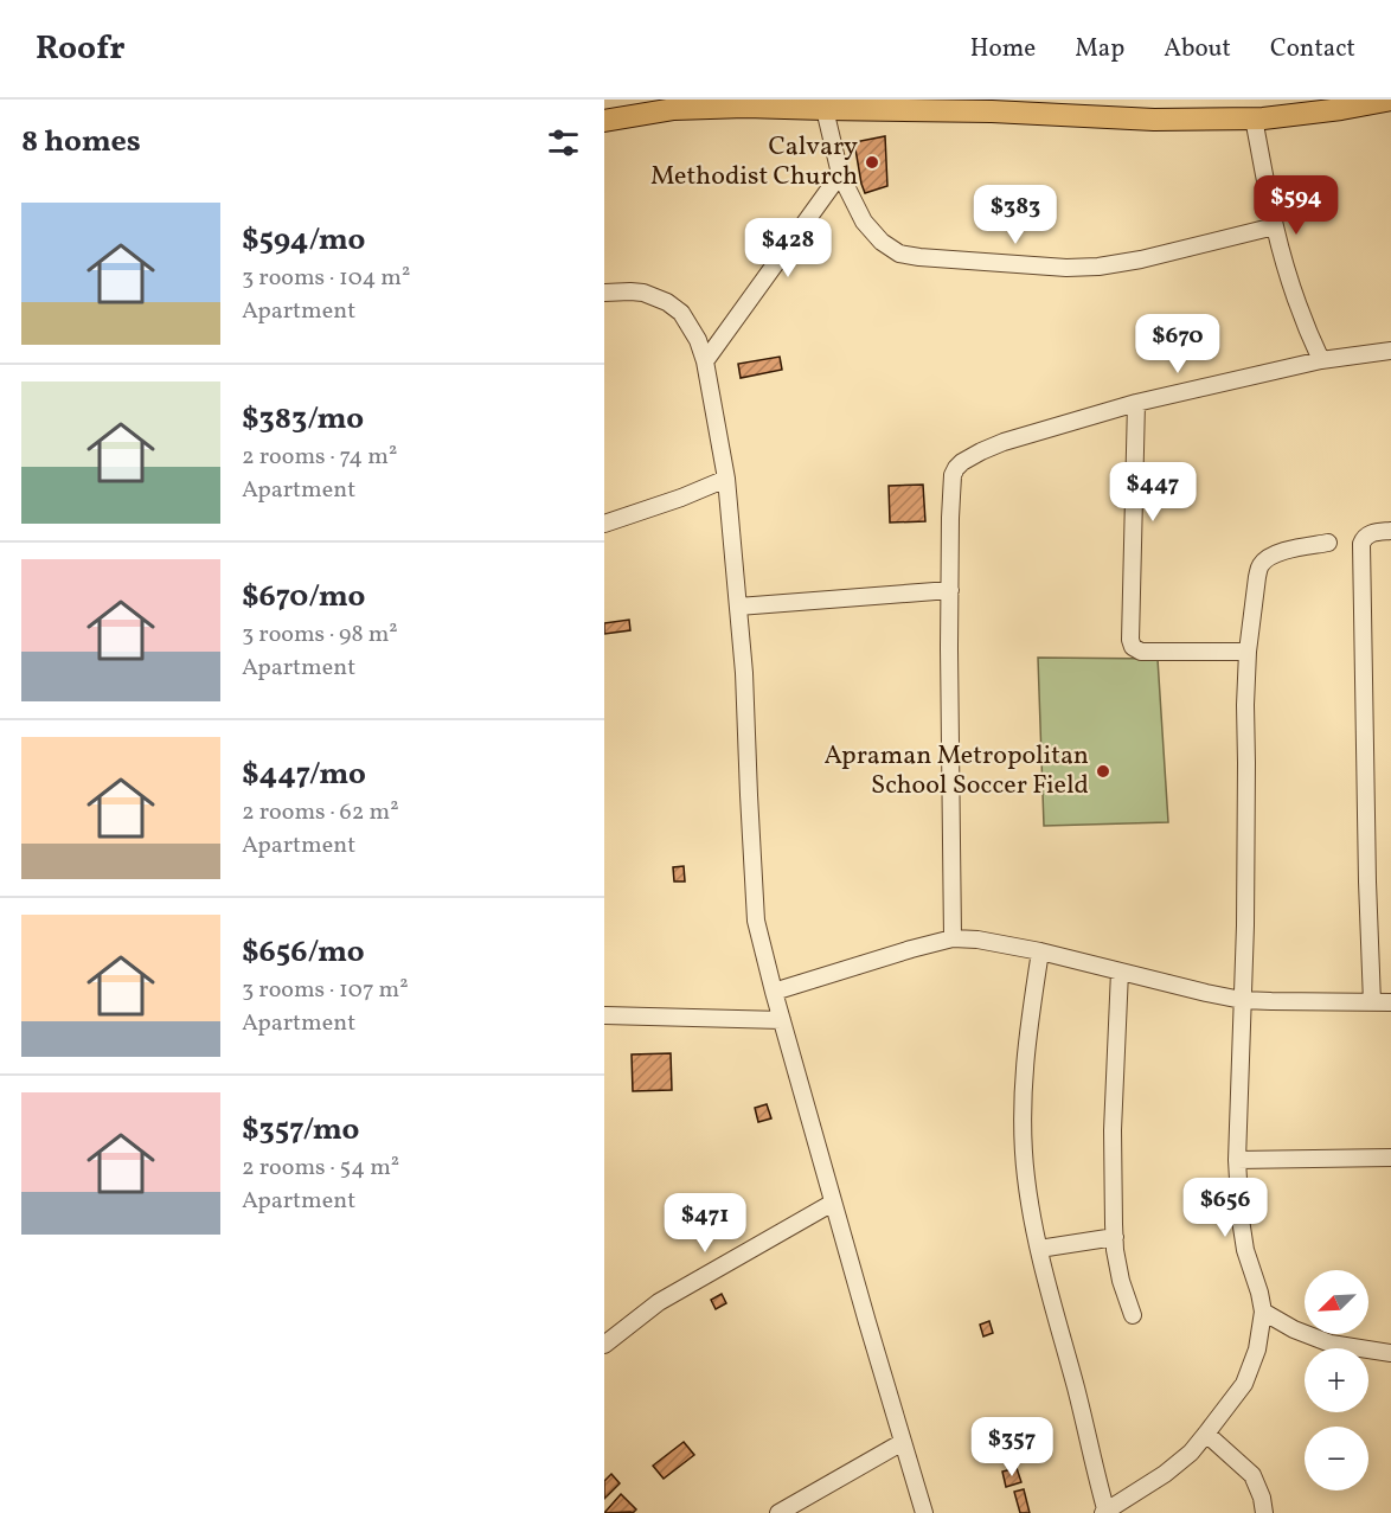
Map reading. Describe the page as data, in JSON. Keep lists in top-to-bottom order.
{
  "places": ["Calvary Methodist Church", "Apraman Metropolitan School Soccer Field"],
  "north": "bottom left",
  "page": {
    "header": "Roofr",
    "nav": [
      "Home",
      "Map",
      "About",
      "Contact"
    ],
    "heading": "8 homes",
    "price": [
      "$594",
      "$383",
      "$428",
      "$670",
      "$447",
      "$656",
      "$471",
      "$357"
    ],
    "list": [
      {
        "name": "$594/mo",
        "note": "3 rooms · 104 m² · Apartment"
      },
      {
        "name": "$383/mo",
        "note": "2 rooms · 74 m² · Apartment"
      },
      {
        "name": "$670/mo",
        "note": "3 rooms · 98 m² · Apartment"
      },
      {
        "name": "$447/mo",
        "note": "2 rooms · 62 m² · Apartment"
      },
      {
        "name": "$656/mo",
        "note": "3 rooms · 107 m² · Apartment"
      },
      {
        "name": "$357/mo",
        "note": "2 rooms · 54 m² · Apartment"
      }
    ],
    "map_buttons": ["+", "−"]
  }
}
